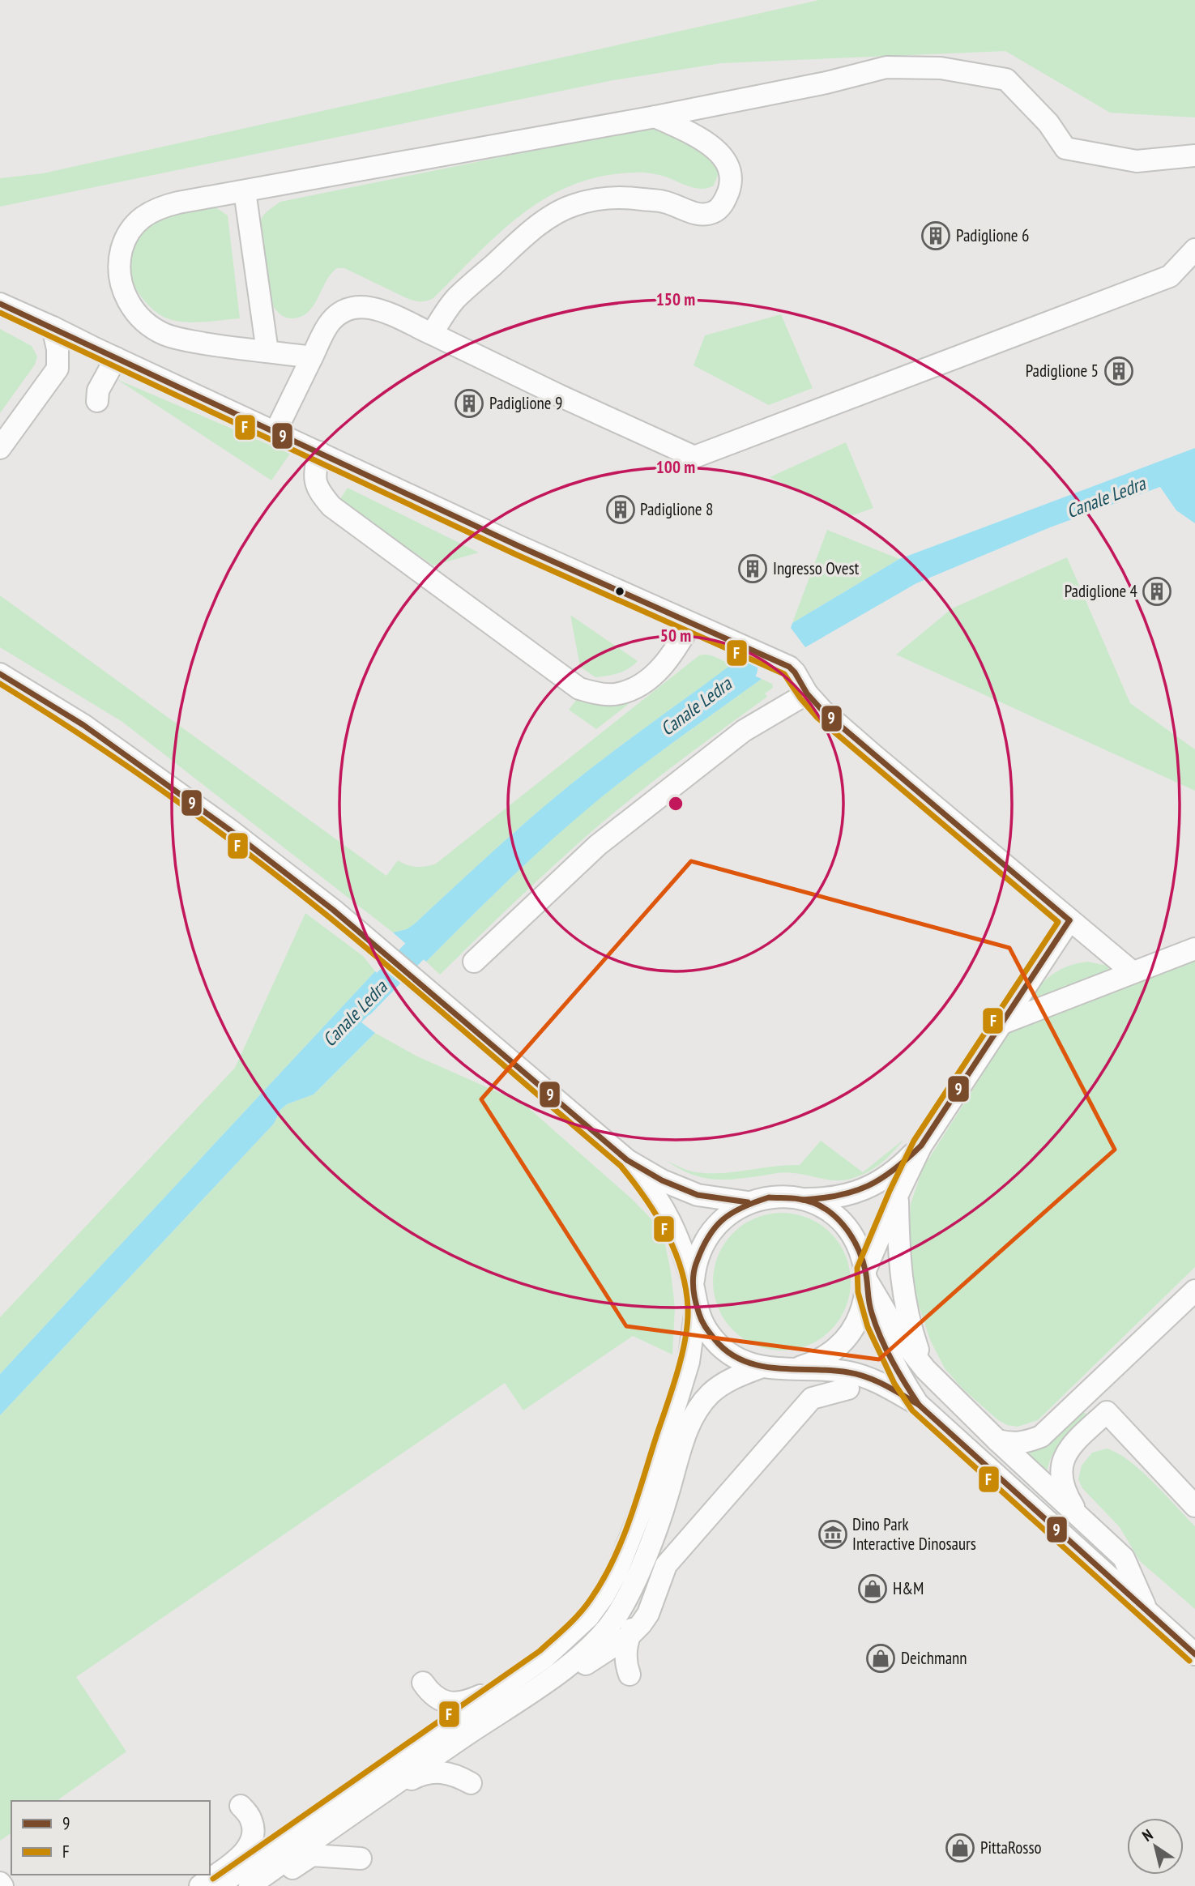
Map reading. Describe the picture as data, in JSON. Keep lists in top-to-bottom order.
{
  "water": ["Canale Ledra"],
  "places": {
    "building": [
      "Padiglione 6",
      "Padiglione 5",
      "Padiglione 9",
      "Padiglione 8",
      "Ingresso Ovest",
      "Padiglione 4"
    ],
    "museum": ["Dino Park Interactive Dinosaurs"],
    "shop": ["H&M", "Deichmann", "PittaRosso"]
  },
  "lines": ["transit line 9", "transit line F"],
  "legend": ["9", "F"],
  "north": "top left",
  "rings": ["150 m", "100 m", "50 m"]
}
